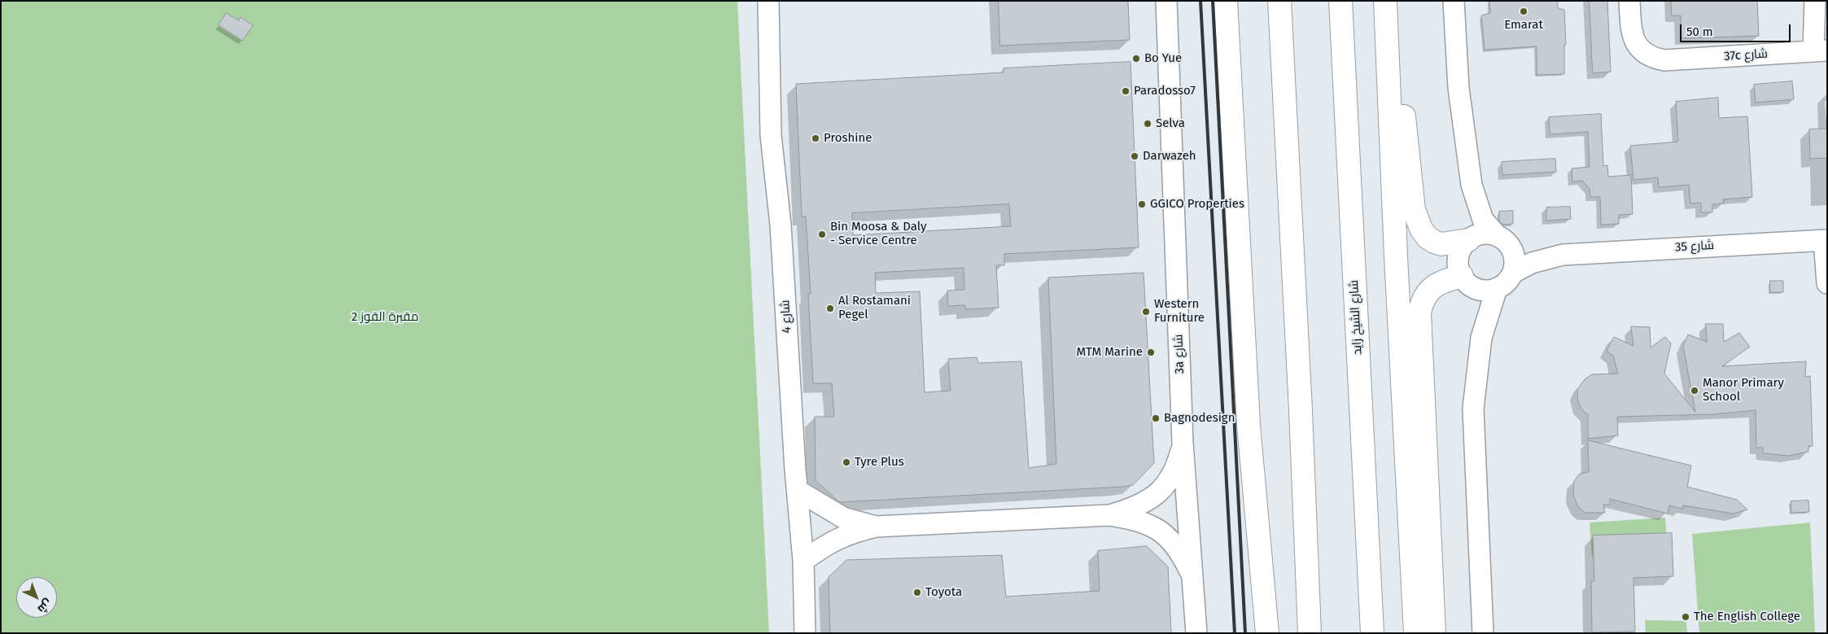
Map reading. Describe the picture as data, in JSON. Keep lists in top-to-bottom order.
{
  "streets": {
    "highway": ["شارع الشيخ زايد"],
    "street": [
      "37c شارع",
      "شارع 35",
      "شارع 4",
      "3a شارع"
    ]
  },
  "parks": ["مقبرة القوز 2"],
  "places": [
    "Emarat",
    "Bo Yue",
    "Paradosso7",
    "Selva",
    "Proshine",
    "Darwazeh",
    "GGICO Properties",
    "Bin Moosa & Daly - Service Centre",
    "Al Rostamani Pegel",
    "Western Furniture",
    "MTM Marine",
    "Manor Primary School",
    "Bagnodesign",
    "Tyre Plus",
    "Toyota",
    "The English College"
  ],
  "scale_bar": "50 m",
  "north": "bottom right"
}
